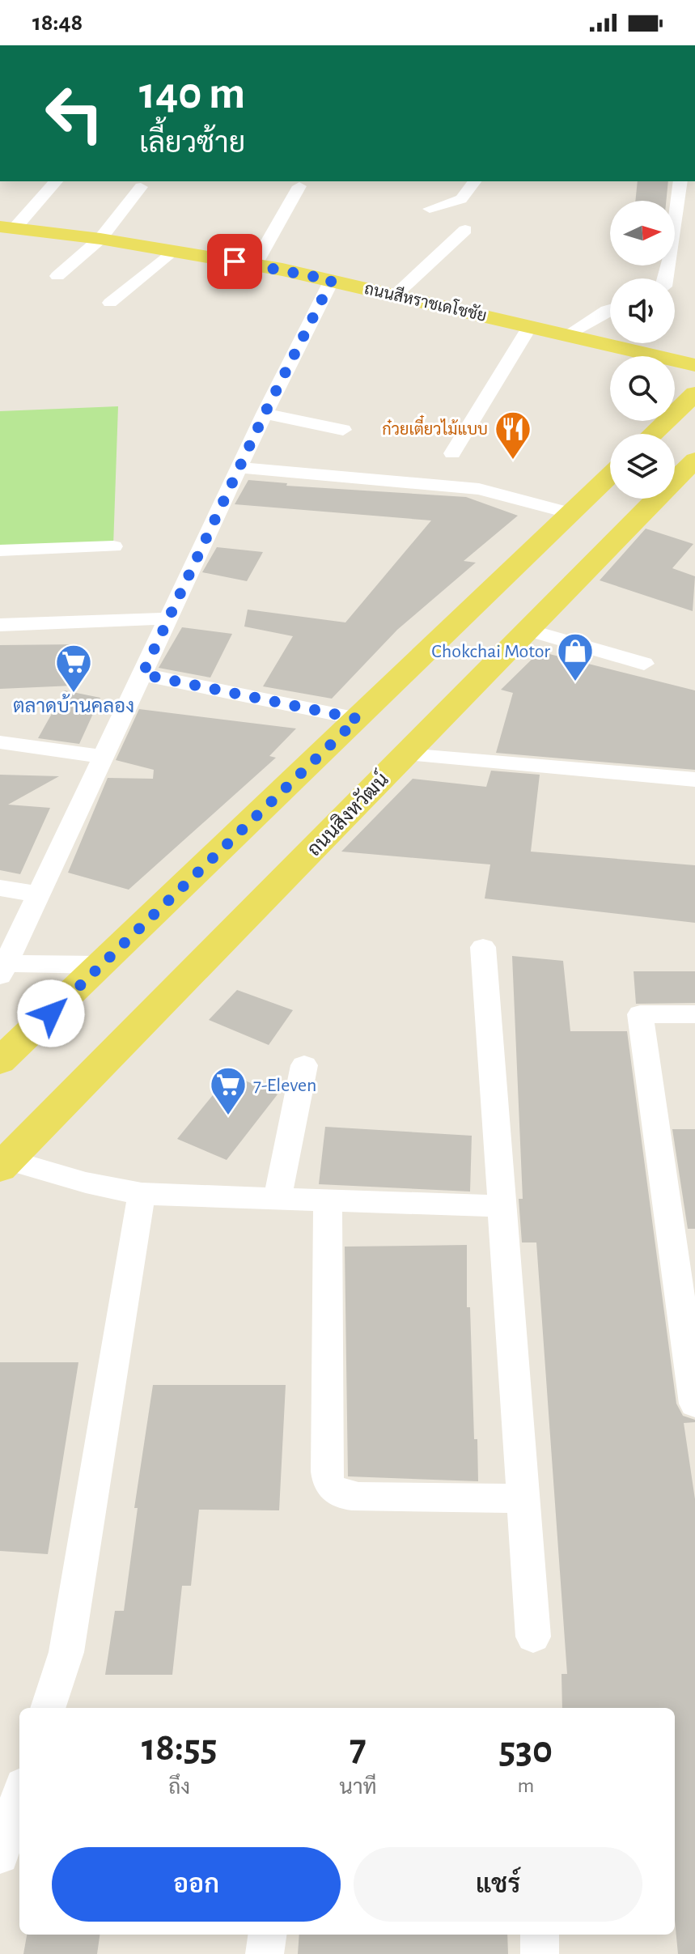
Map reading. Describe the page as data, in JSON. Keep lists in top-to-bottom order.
{
  "streets": {
    "main road": ["ถนนสีหราชเดโชชัย", "ถนนสิงหวัฒน์"]
  },
  "places": {
    "restaurant": ["ก๋วยเตี๋ยวไม้แบบ"],
    "shop": ["Chokchai Motor"],
    "supermarket": ["ตลาดบ้านคลอง", "7-Eleven"]
  },
  "north": "right",
  "page": {
    "status": "18:48",
    "turn": ["140 m", "เลี้ยวซ้าย"],
    "eta": [
      "18:55",
      "ถึง",
      "7",
      "นาที",
      "530",
      "m"
    ],
    "buttons": ["ออก", "แชร์"]
  }
}
